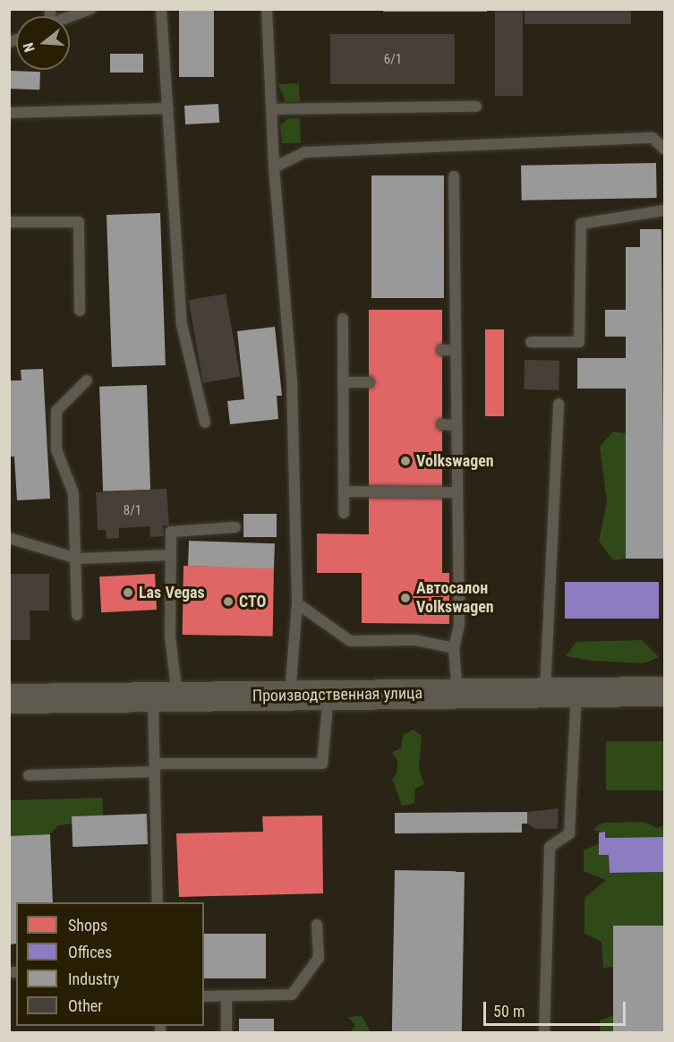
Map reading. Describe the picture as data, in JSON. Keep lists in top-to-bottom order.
{
  "streets": {
    "main road": ["Производственная улица"]
  },
  "places": [
    "Volkswagen",
    "Las Vegas",
    "Автосалон Volkswagen",
    "СТО"
  ],
  "house_numbers": ["6/1", "8/1"],
  "legend": [
    "Shops",
    "Offices",
    "Industry",
    "Other"
  ],
  "scale_bar": "50 m",
  "north": "left"
}
